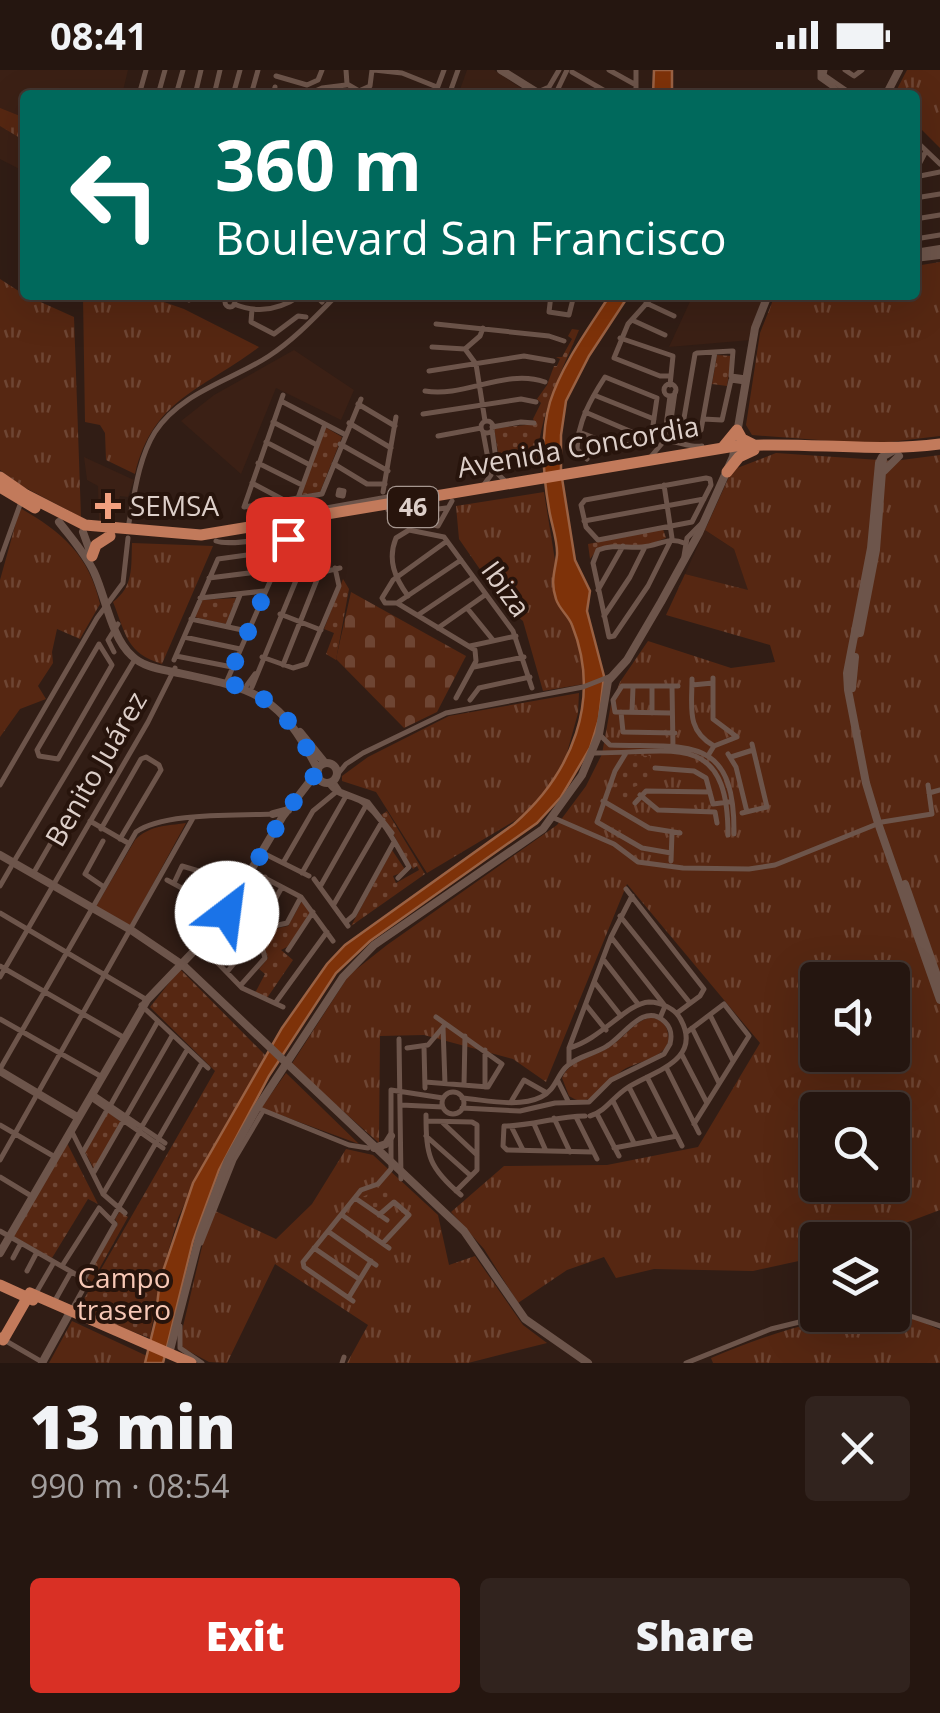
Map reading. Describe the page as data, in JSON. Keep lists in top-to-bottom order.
{
  "streets": {
    "main road": ["Avenida Concordia", "46"],
    "street": ["Ibiza", "Benito Juárez"]
  },
  "parks": ["Campo trasero"],
  "places": {
    "health": ["SEMSA"]
  },
  "page": {
    "status": "08:41",
    "turn": ["360 m", "Boulevard San Francisco"],
    "heading": ["13 min", "990 m · 08:54"],
    "buttons": ["Exit", "Share"]
  }
}
